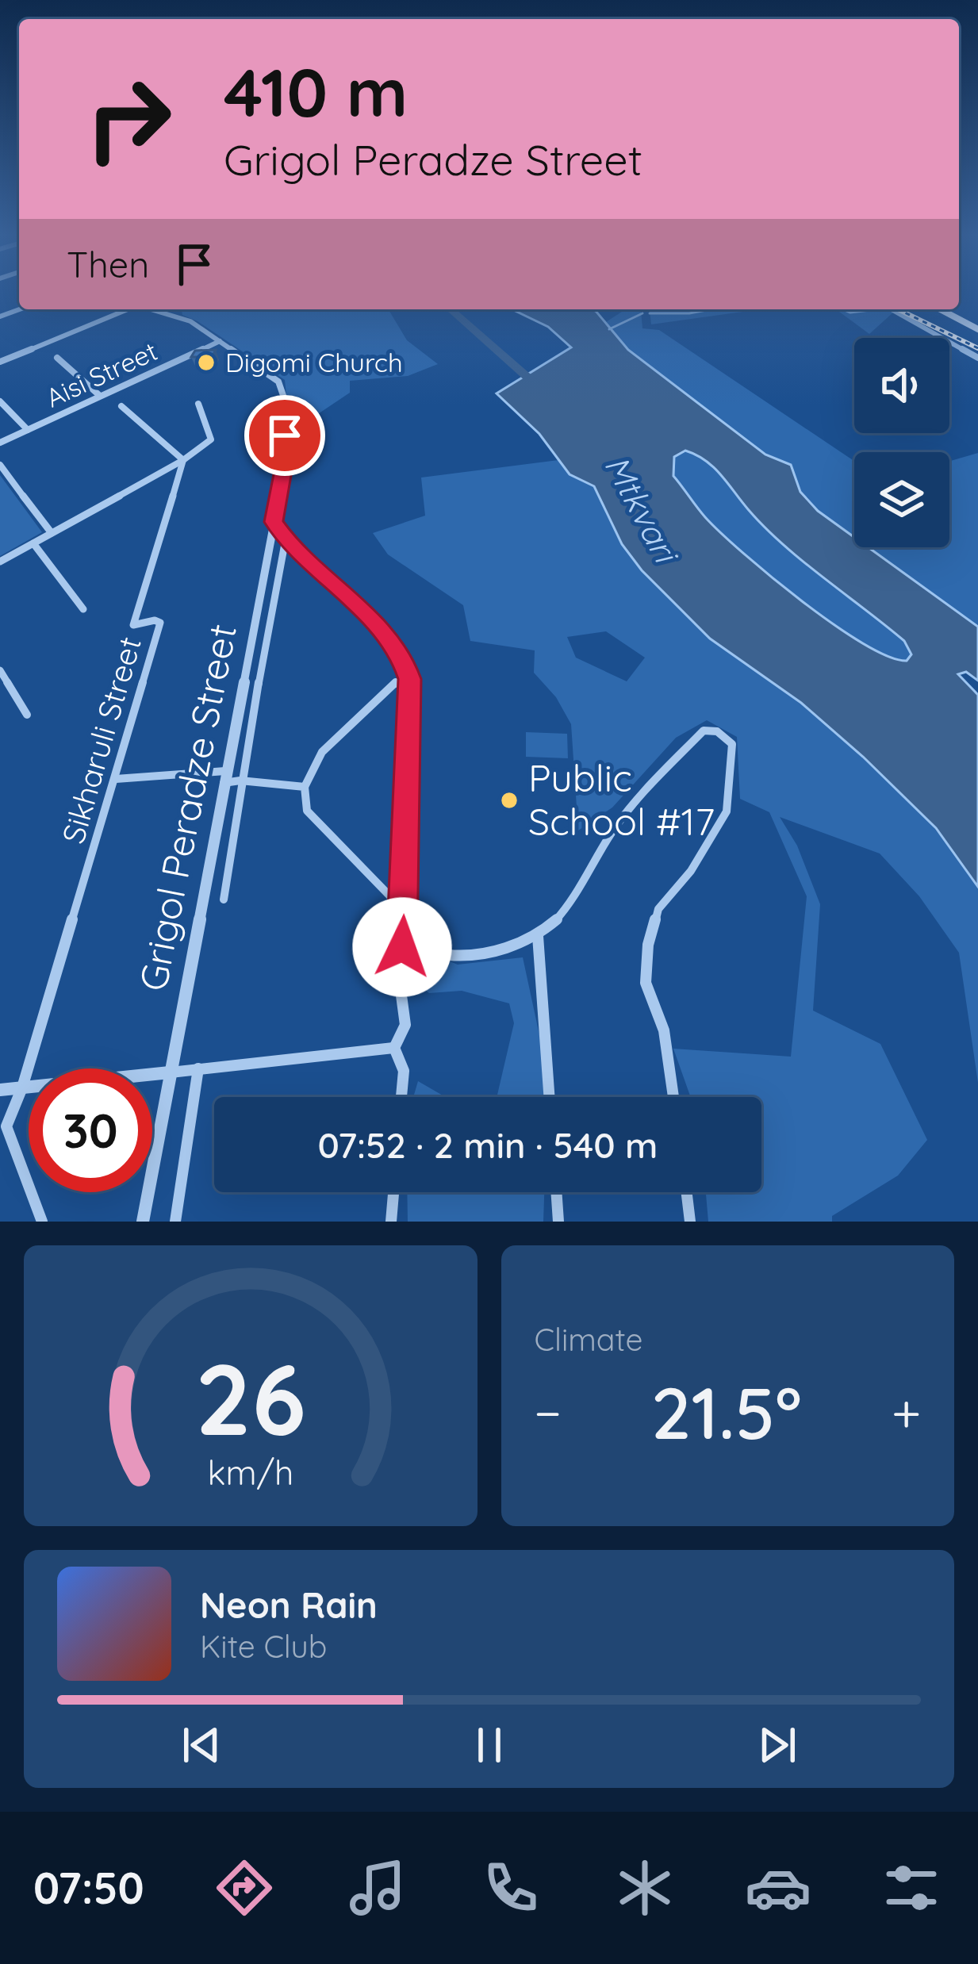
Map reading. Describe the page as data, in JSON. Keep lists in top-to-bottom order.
{
  "streets": {
    "street": ["Aisi Street", "Sikharuli Street", "Grigol Peradze Street"]
  },
  "crossings": [
    ["Aisi Street", "Grigol Peradze Street"]
  ],
  "water": ["Mtkvari"],
  "places": ["Digomi Church", "Public School #17"],
  "page": {
    "turn": ["410 m", "Grigol Peradze Street"],
    "then": "Then",
    "limit": "30",
    "trip": "07:52 · 2 min · 540 m",
    "tile": "Climate",
    "heat": ["−", "21.5°", "+"],
    "song": ["Neon Rain", "Kite Club"],
    "tabs": "07:50",
    "gauge": ["26", "km/h"]
  }
}
